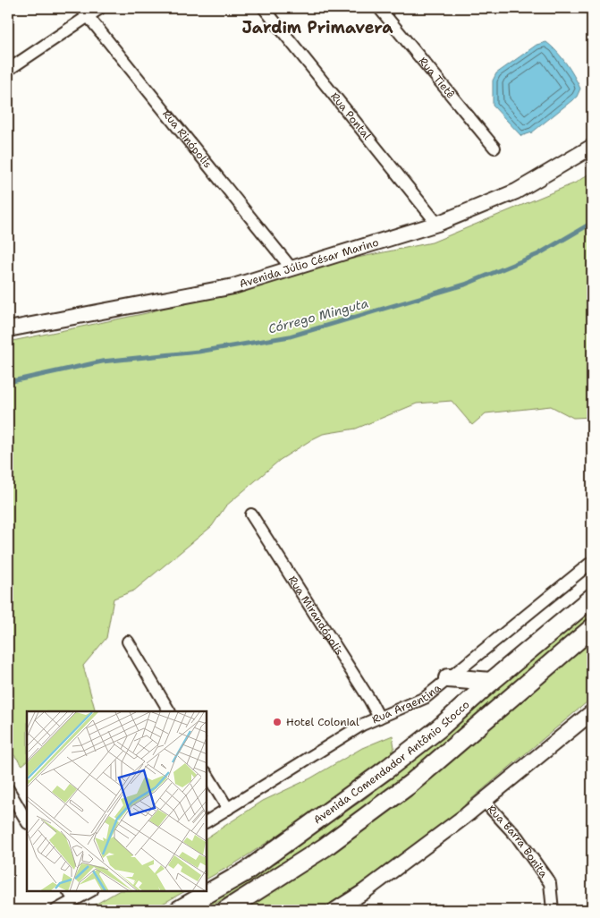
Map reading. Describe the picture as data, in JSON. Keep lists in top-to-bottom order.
{
  "streets": {
    "main road": ["Avenida Comendador Antônio Stocco"],
    "street": [
      "Rua Tietê",
      "Rua Pontal",
      "Rua Rinópolis",
      "Avenida Júlio César Marino",
      "Rua Mirandópolis",
      "Rua Argentina",
      "Rua Barra Bonita"
    ]
  },
  "crossings": [
    ["Rua Pontal", "Avenida Júlio César Marino"],
    ["Rua Rinópolis", "Avenida Júlio César Marino"],
    ["Rua Mirandópolis", "Rua Argentina"]
  ],
  "districts": ["Jardim Primavera"],
  "water": ["Córrego Minguta"],
  "places": ["Hotel Colonial"]
}
